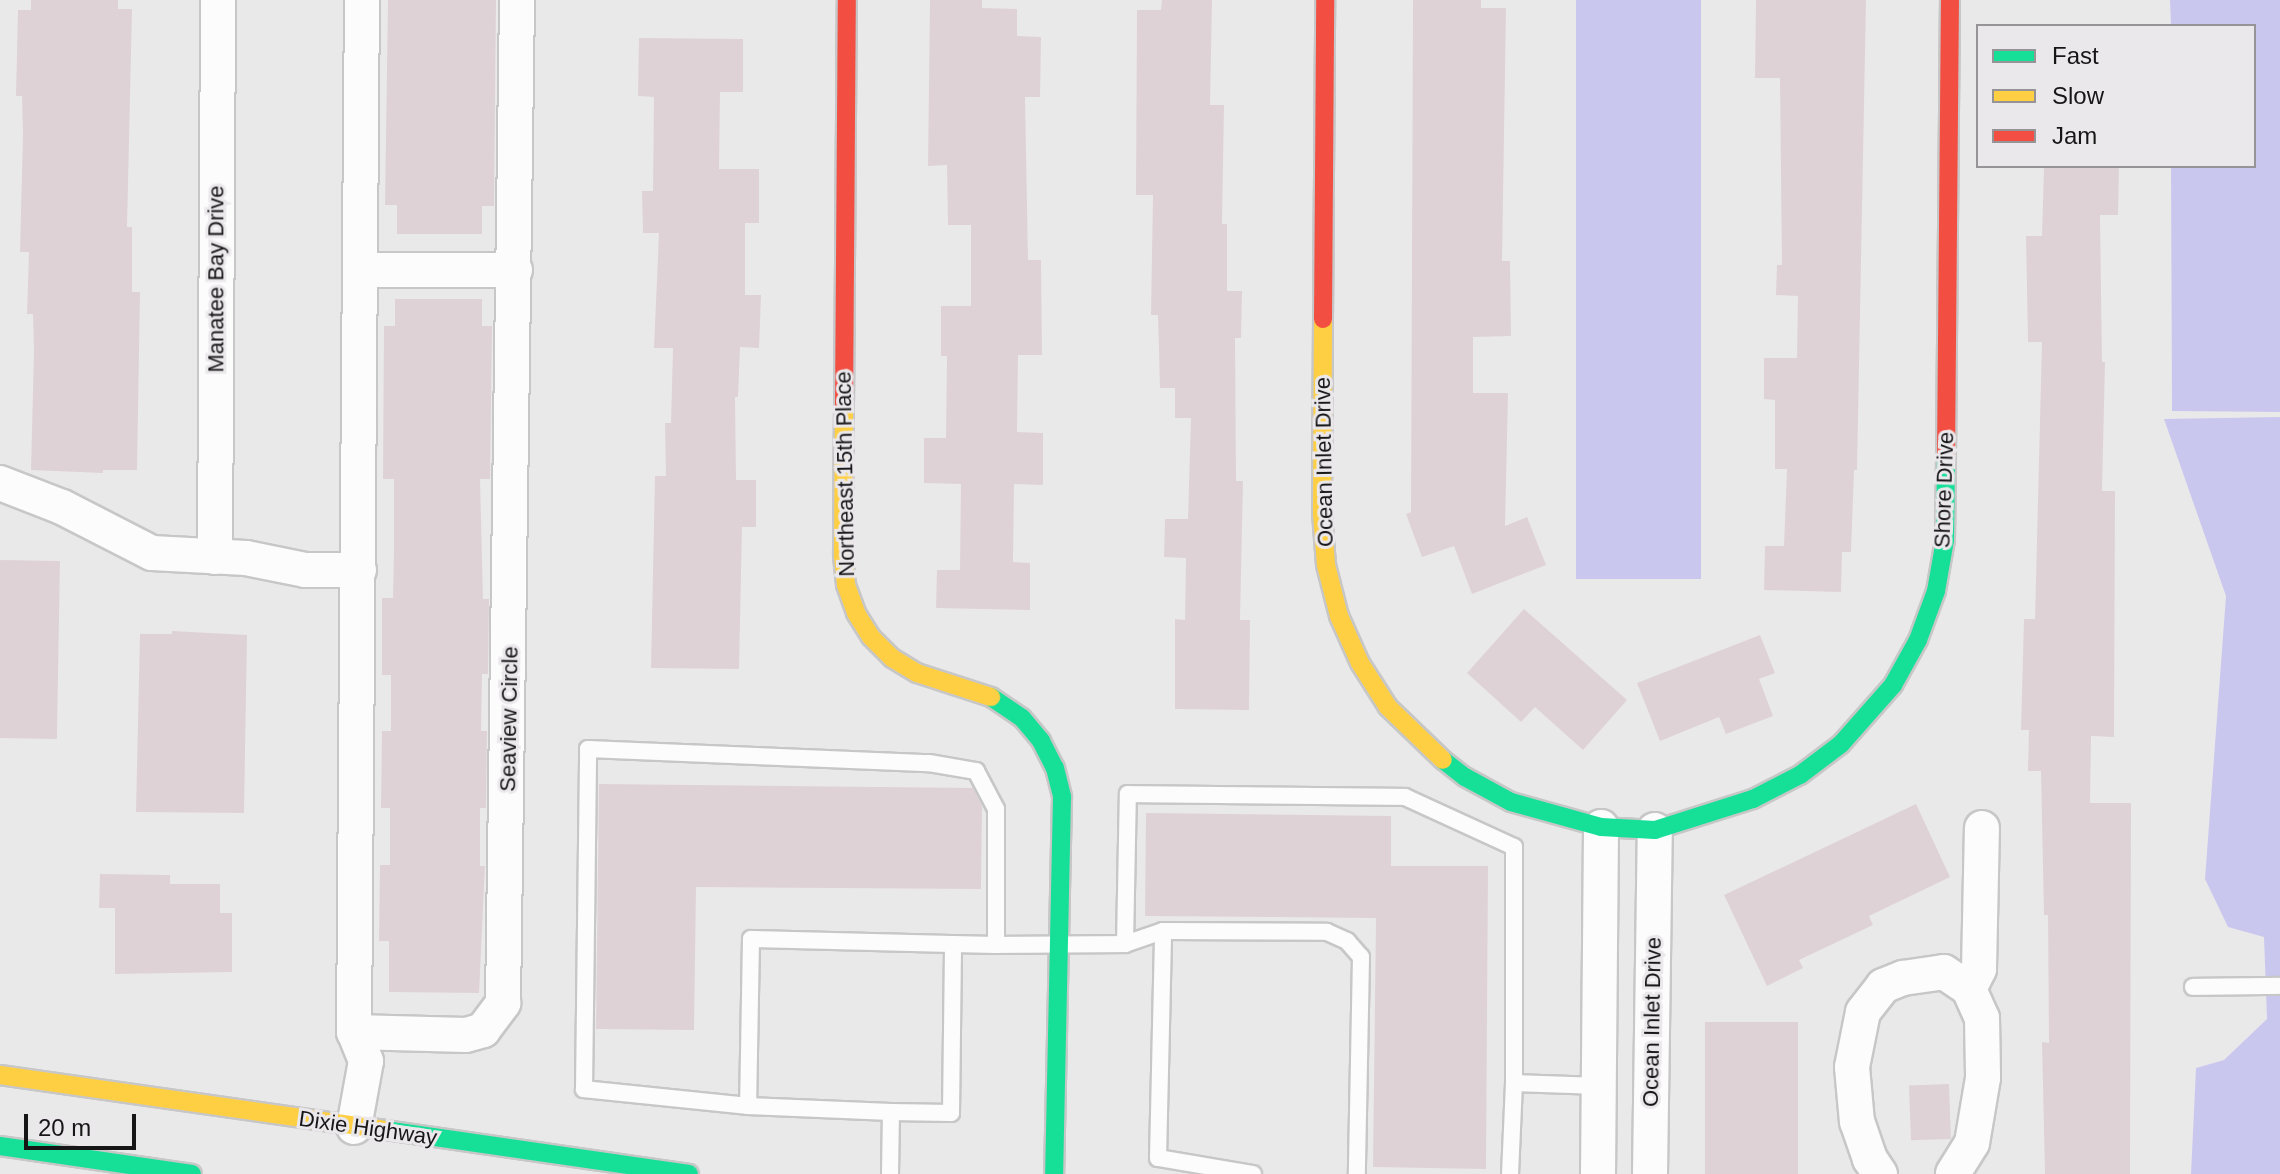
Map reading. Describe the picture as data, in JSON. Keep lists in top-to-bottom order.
{
  "streets": {
    "street": [
      "Manatee Bay Drive",
      "Ocean Inlet Drive",
      "Northeast 15th Place",
      "Shore Drive",
      "Seaview Circle",
      "Dixie Highway"
    ]
  },
  "crossings": [
    ["Ocean Inlet Drive", "Shore Drive"]
  ],
  "legend": ["Fast", "Slow", "Jam"],
  "scale_bar": "20 m"
}
